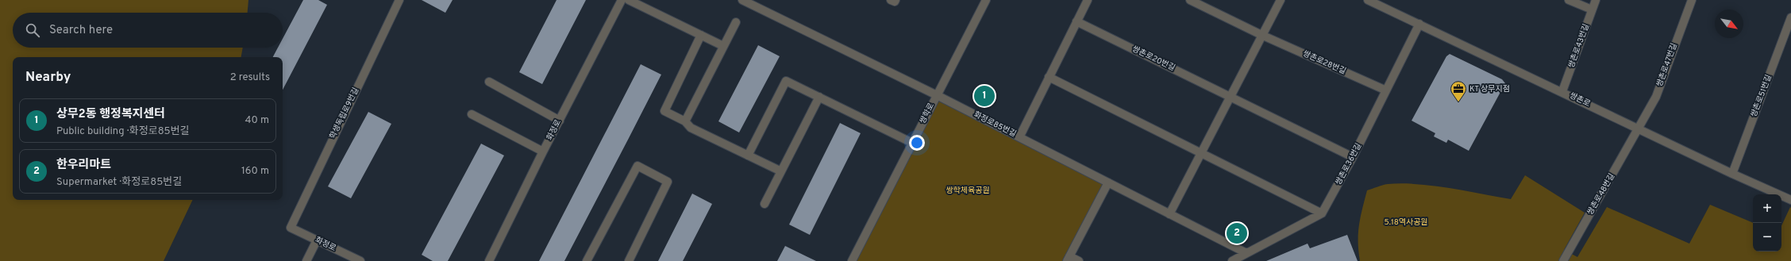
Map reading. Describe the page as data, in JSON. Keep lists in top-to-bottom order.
{
  "streets": {
    "street": [
      "쌍촌로43번길",
      "쌍촌로20번길",
      "쌍촌로28번길",
      "쌍촌로47번길",
      "쌍촌로51번길",
      "쌍촌로",
      "학생독립로9번길",
      "쌍학로",
      "화정로85번길",
      "화정로",
      "쌍촌로36번길",
      "쌍촌로48번길"
    ]
  },
  "crossings": [
    ["쌍촌로43번길", "쌍촌로"],
    ["쌍촌로28번길", "쌍촌로36번길"],
    ["쌍촌로47번길", "쌍촌로"],
    ["쌍촌로47번길", "쌍촌로48번길"],
    ["쌍촌로51번길", "쌍촌로"],
    ["쌍촌로", "쌍촌로36번길"],
    ["쌍촌로", "쌍촌로48번길"],
    ["학생독립로9번길", "화정로"],
    ["쌍학로", "화정로85번길"]
  ],
  "parks": ["쌍학체육공원", "5.18역사공원"],
  "places": {
    "office": ["KT 상무지점"]
  },
  "north": "bottom right",
  "page": {
    "search": "Search here",
    "heading": ["Nearby", "2 results"],
    "pins": ["1", "2"],
    "list": [
      {
        "mark": "1",
        "name": "상무2동 행정복지센터",
        "note": "Public building · 화정로85번길",
        "value": "40 m"
      },
      {
        "mark": "2",
        "name": "한우리마트",
        "note": "Supermarket · 화정로85번길",
        "value": "160 m"
      }
    ],
    "map_buttons": ["+", "−"]
  }
}
